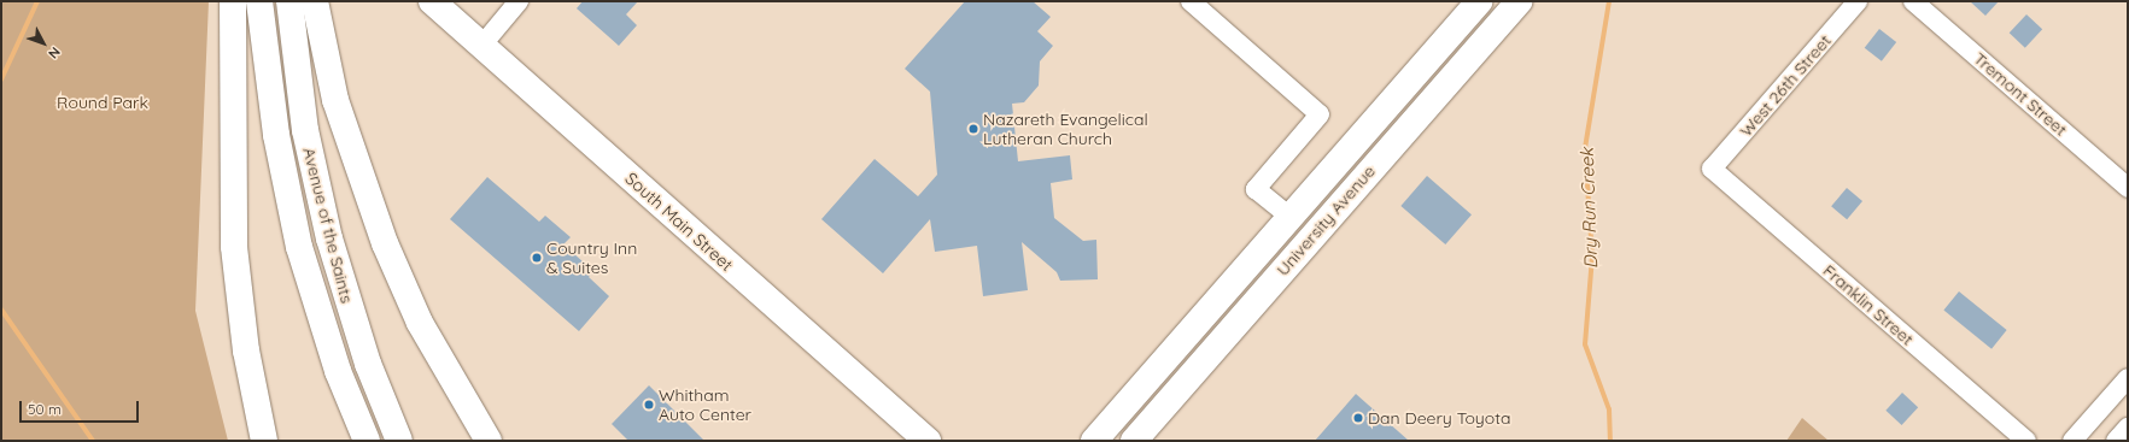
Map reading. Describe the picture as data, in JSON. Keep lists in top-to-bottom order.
{
  "streets": {
    "main road": ["University Avenue", "South Main Street", "Avenue of the Saints"],
    "street": ["West 26th Street", "Tremont Street", "Franklin Street"]
  },
  "crossings": [
    ["West 26th Street", "Franklin Street"]
  ],
  "water": ["Dry Run Creek"],
  "parks": ["Round Park"],
  "places": [
    "Nazareth Evangelical Lutheran Church",
    "Country Inn & Suites",
    "Whitham Auto Center",
    "Dan Deery Toyota"
  ],
  "scale_bar": "50 m",
  "north": "bottom right"
}
